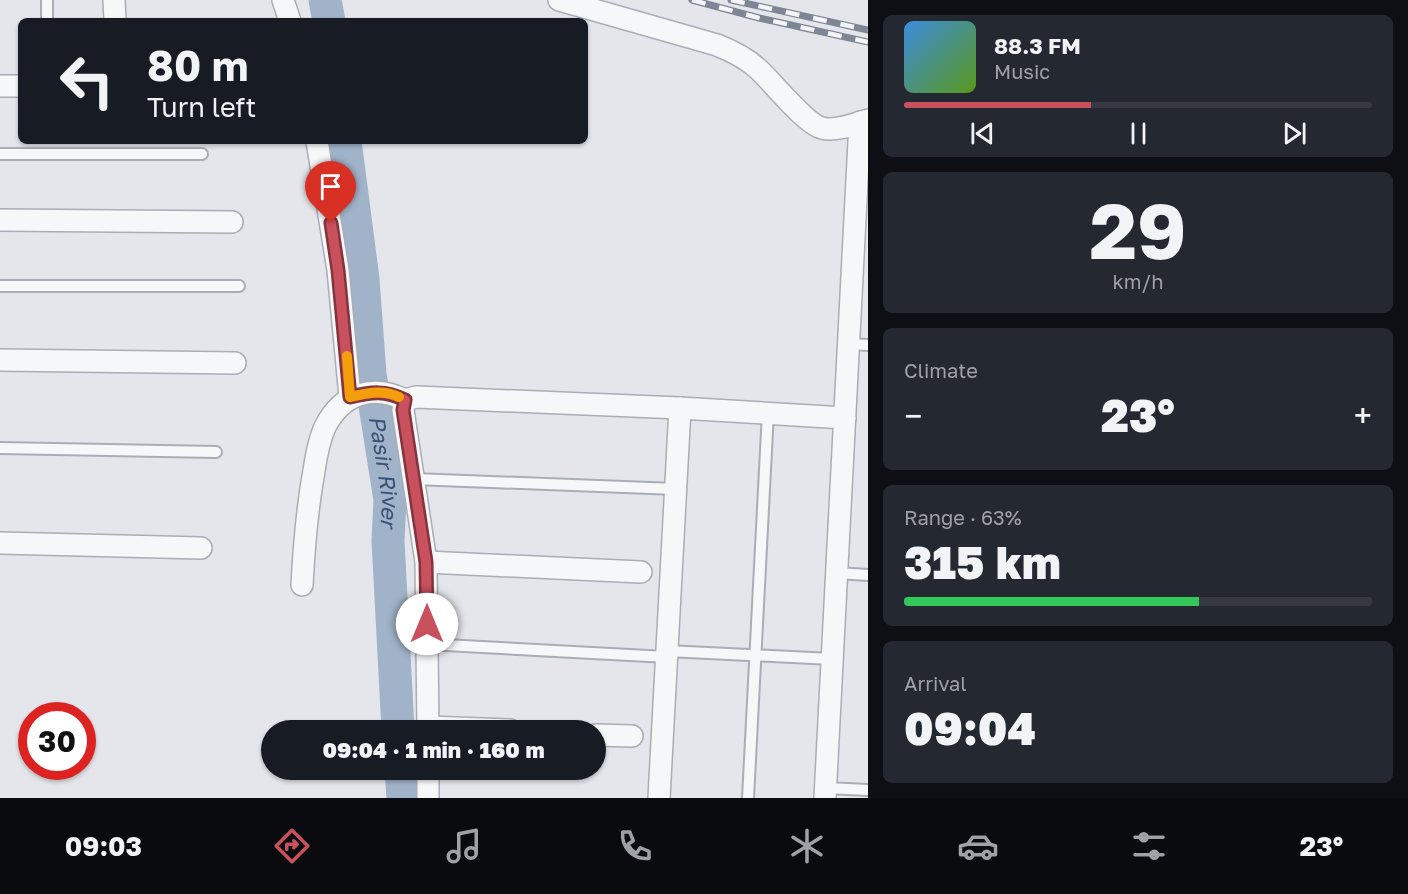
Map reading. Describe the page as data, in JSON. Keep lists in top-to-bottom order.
{
  "water": ["Pasir River"],
  "page": {
    "turn": ["80 m", "Turn left"],
    "song": ["88.3 FM", "Music"],
    "tile": [
      ["29", "km/h"],
      "Climate",
      ["Range · 63%", "315 km"],
      ["Arrival", "09:04"]
    ],
    "heat": ["−", "23°", "+"],
    "limit": "30",
    "trip": "09:04 · 1 min · 160 m",
    "tabs": ["09:03", "23°"]
  }
}
